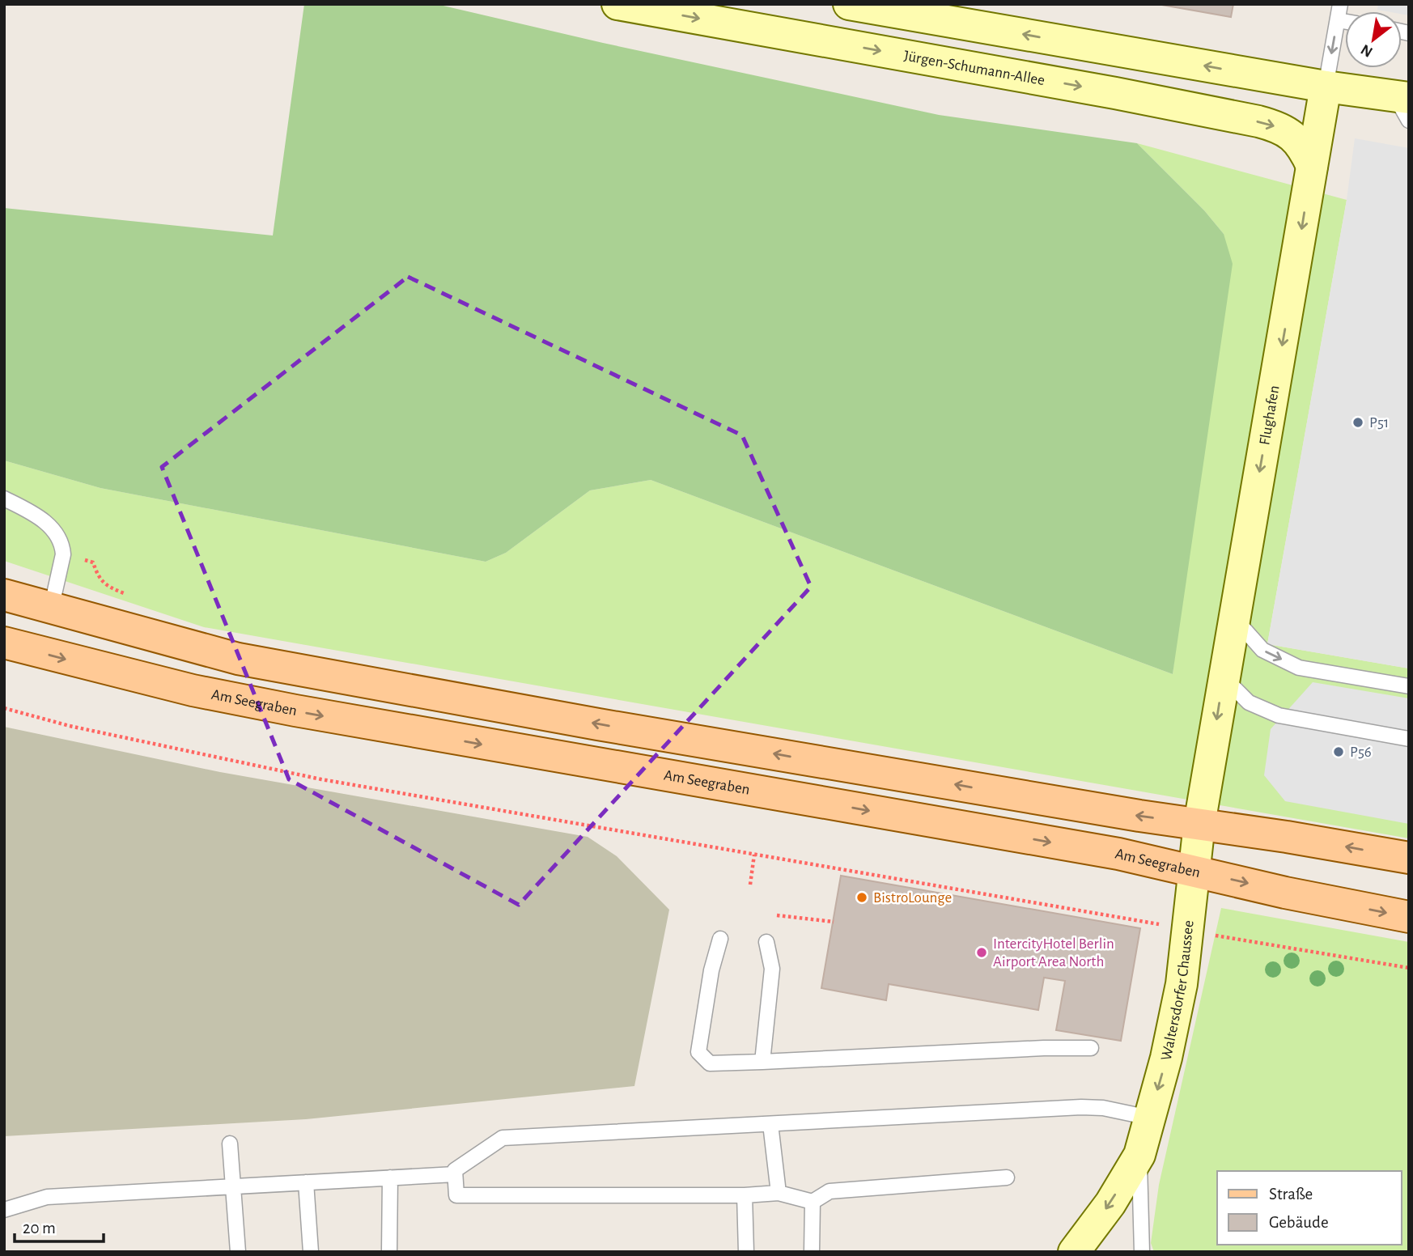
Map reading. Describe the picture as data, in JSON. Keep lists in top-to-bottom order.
{
  "streets": {
    "main road": ["Am Seegraben"],
    "street": ["Jürgen-Schumann-Allee", "Flughafen", "Waltersdorfer Chaussee"]
  },
  "crossings": [
    ["Jürgen-Schumann-Allee", "Flughafen"],
    ["Flughafen", "Waltersdorfer Chaussee"],
    ["Am Seegraben", "Waltersdorfer Chaussee"]
  ],
  "one_way": ["Flughafen", "Waltersdorfer Chaussee"],
  "places": [
    "P51",
    "P56",
    "BistroLounge",
    "IntercityHotel Berlin Airport Area North"
  ],
  "legend": ["Straße", "Gebäude"],
  "scale_bar": "20 m",
  "north": "bottom left"
}
